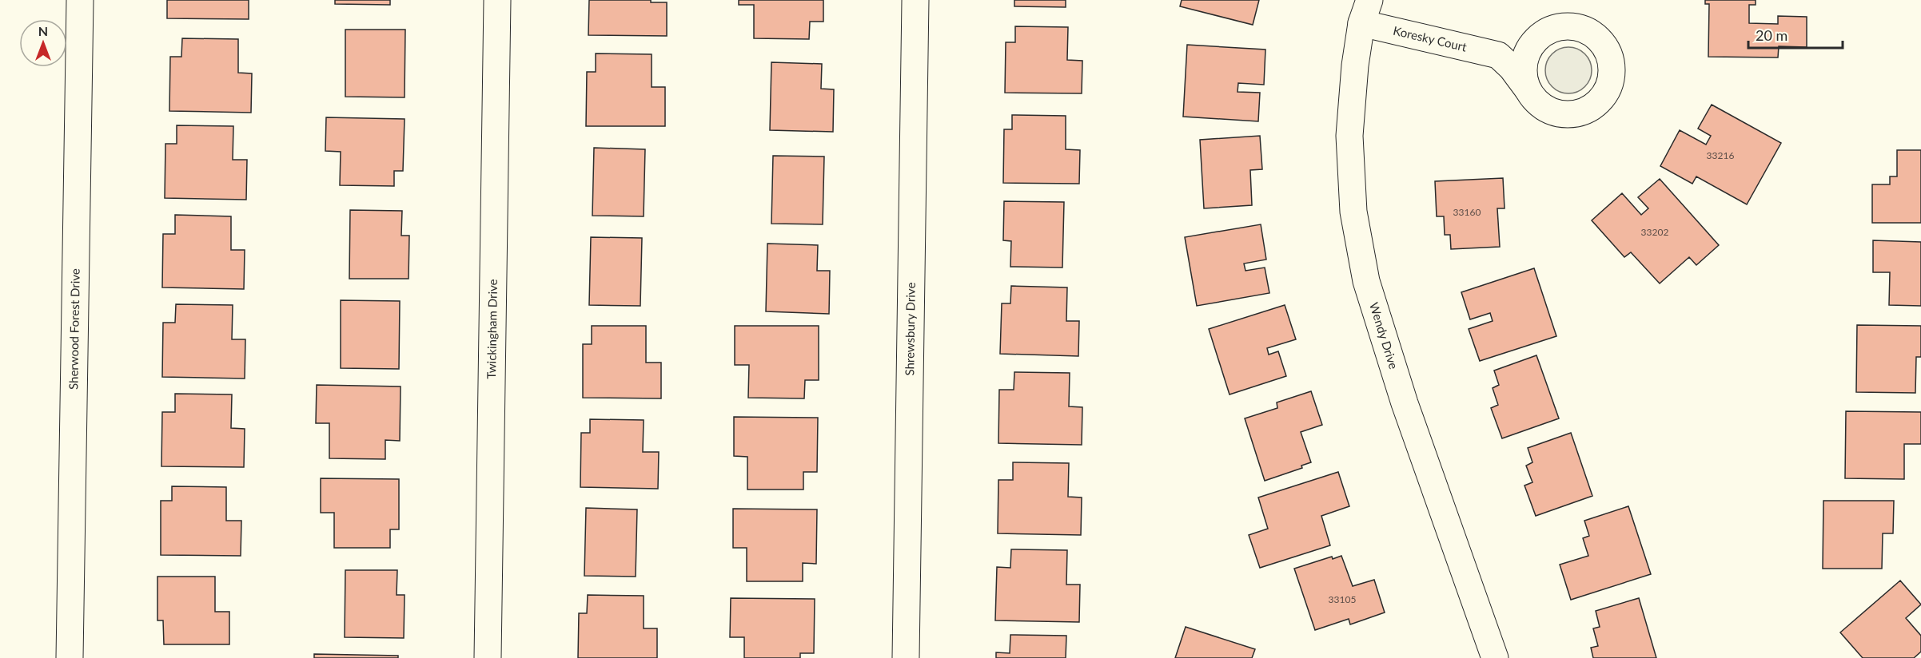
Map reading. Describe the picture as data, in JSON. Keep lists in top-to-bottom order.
{
  "streets": {
    "street": [
      "Koresky Court",
      "Sherwood Forest Drive",
      "Twickingham Drive",
      "Shrewsbury Drive",
      "Wendy Drive"
    ]
  },
  "crossings": [
    ["Koresky Court", "Wendy Drive"]
  ],
  "house_numbers": [
    "33216",
    "33160",
    "33202",
    "33105"
  ],
  "scale_bar": "20 m",
  "north": "top"
}
